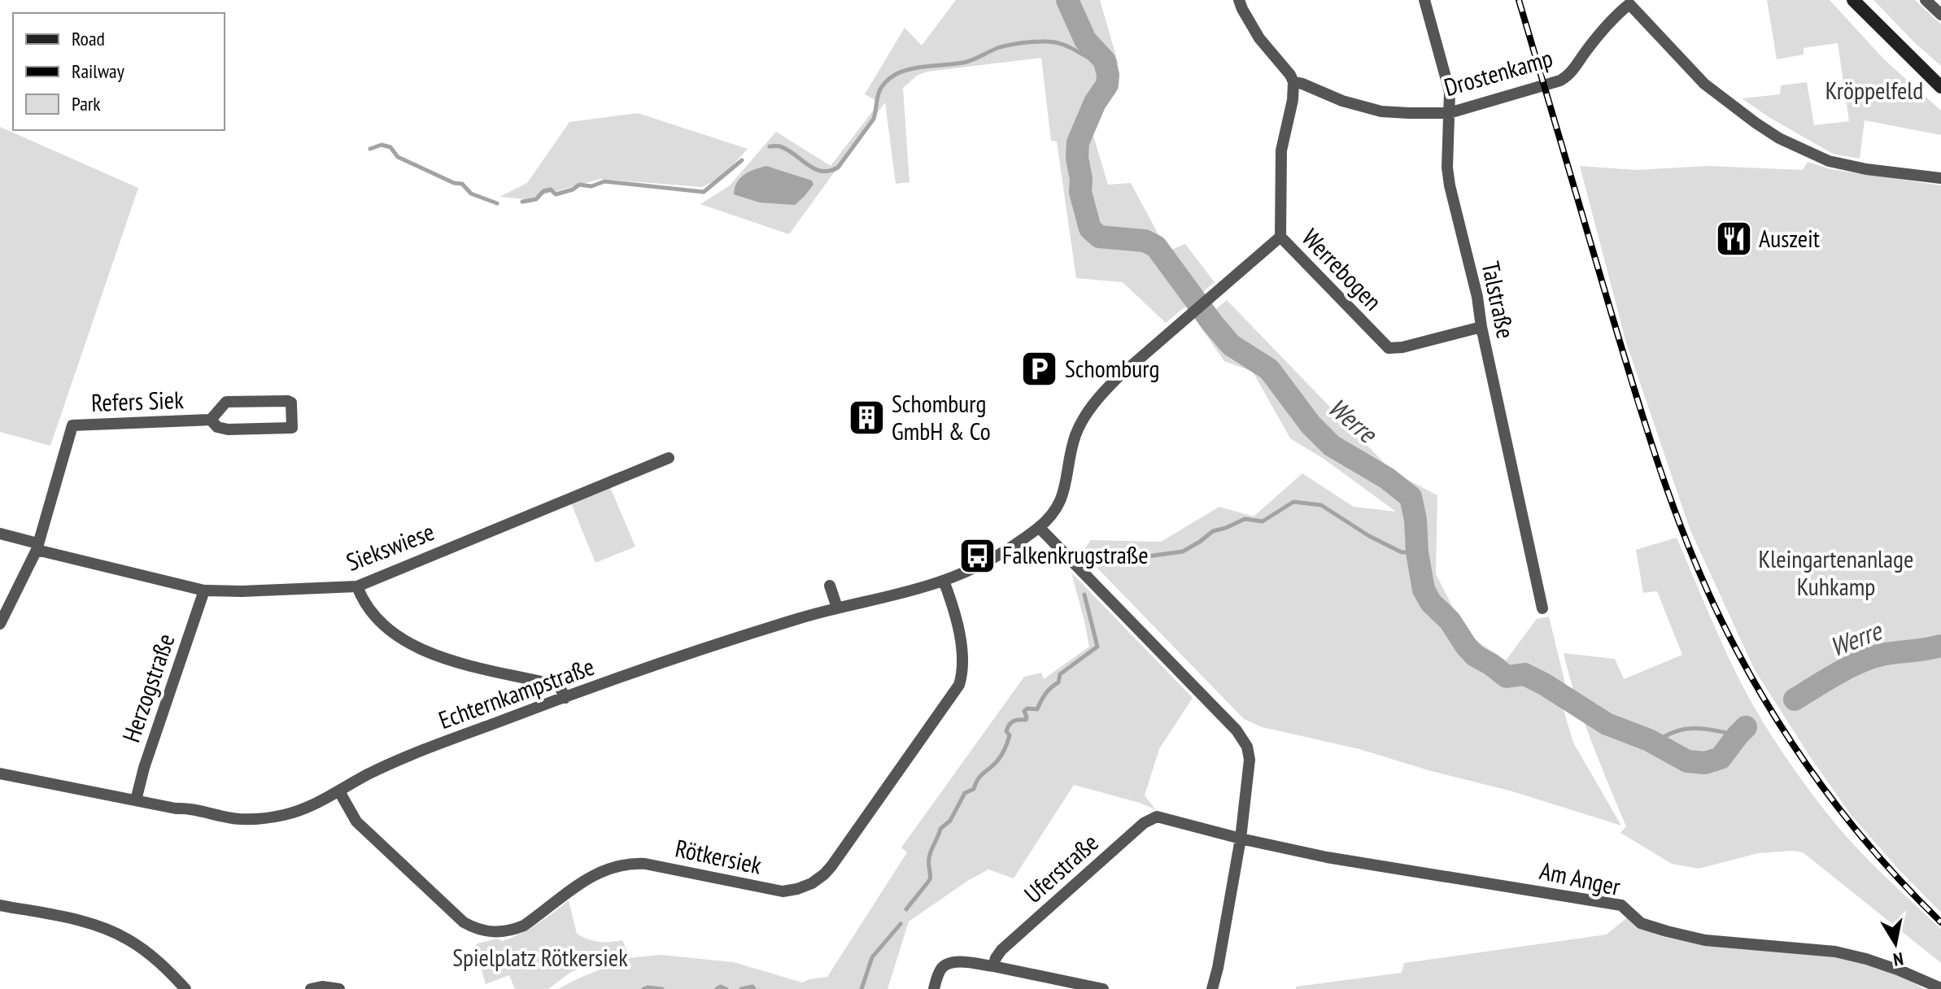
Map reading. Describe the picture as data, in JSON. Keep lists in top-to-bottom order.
{
  "streets": {
    "street": [
      "Drostenkamp",
      "Werrebogen",
      "Talstraße",
      "Refers Siek",
      "Siekswiese",
      "Herzogstraße",
      "Echternkampstraße",
      "Rötkersiek",
      "Uferstraße",
      "Am Anger"
    ]
  },
  "crossings": [
    ["Drostenkamp", "Werrebogen"],
    ["Drostenkamp", "Talstraße"],
    ["Werrebogen", "Talstraße"],
    ["Refers Siek", "Siekswiese"],
    ["Siekswiese", "Herzogstraße"],
    ["Herzogstraße", "Echternkampstraße"],
    ["Echternkampstraße", "Rötkersiek"],
    ["Uferstraße", "Am Anger"]
  ],
  "water": ["Werre"],
  "parks": ["Kröppelfeld", "Kleingartenanlage Kuhkamp", "Spielplatz Rötkersiek"],
  "places": {
    "restaurant": ["Auszeit"],
    "parking": ["Schomburg"],
    "building": ["Schomburg GmbH & Co"],
    "bus stop": ["Falkenkrugstraße"]
  },
  "legend": ["Road", "Railway", "Park"],
  "north": "bottom"
}
